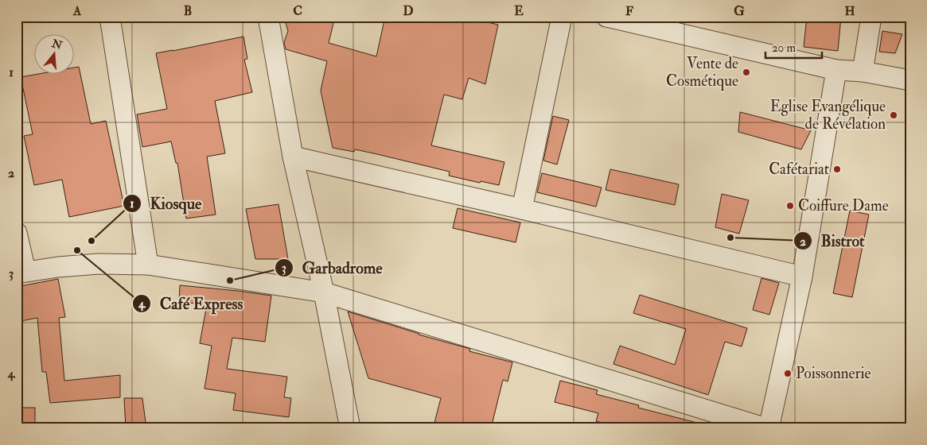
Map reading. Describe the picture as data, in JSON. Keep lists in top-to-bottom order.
{
  "places": [
    "Vente de Cosmétique",
    "Eglise Evangélique de Révélation",
    "Cafétariat",
    "Coiffure Dame",
    "Bistrot",
    "Kiosque",
    "Café Express",
    "Garbadrome",
    "Poissonnerie"
  ],
  "scale_bar": "20 m",
  "north": "top",
  "grid": {
    "columns": [
      "A",
      "B",
      "C",
      "D",
      "E",
      "F",
      "G",
      "H"
    ],
    "rows": [
      "1",
      "2",
      "3",
      "4"
    ]
  }
}
